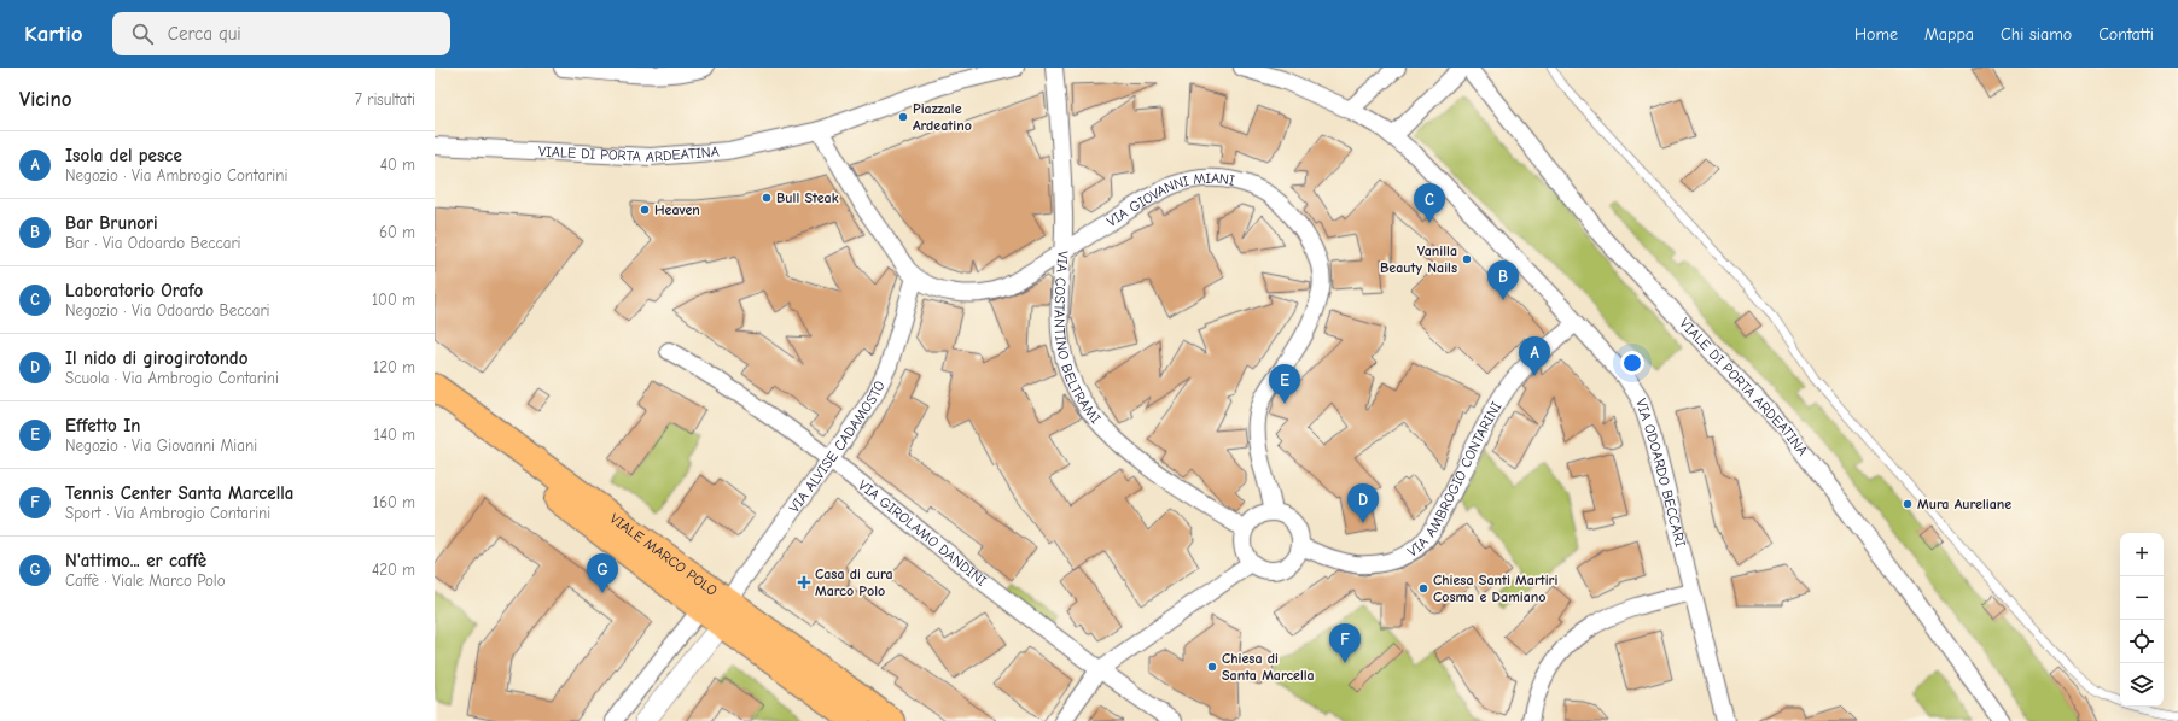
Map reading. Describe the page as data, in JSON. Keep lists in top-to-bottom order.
{
  "streets": {
    "main road": ["VIALE MARCO POLO"],
    "street": [
      "VIALE DI PORTA ARDEATINA",
      "VIA GIOVANNI MIANI",
      "VIA COSTANTINO BELTRAMI",
      "VIA ALVISE CADAMOSTO",
      "VIA ODOARDO BECCARI",
      "VIA AMBROGIO CONTARINI",
      "VIA GIROLAMO DANDINI"
    ]
  },
  "crossings": [
    ["VIALE DI PORTA ARDEATINA", "VIA GIOVANNI MIANI"],
    ["VIA GIOVANNI MIANI", "VIA COSTANTINO BELTRAMI"],
    ["VIA GIOVANNI MIANI", "VIA ALVISE CADAMOSTO"],
    ["VIA GIOVANNI MIANI", "VIA AMBROGIO CONTARINI"],
    ["VIA COSTANTINO BELTRAMI", "VIA AMBROGIO CONTARINI"],
    ["VIA ALVISE CADAMOSTO", "VIA GIROLAMO DANDINI"],
    ["VIA ALVISE CADAMOSTO", "VIALE MARCO POLO"],
    ["VIA ODOARDO BECCARI", "VIA AMBROGIO CONTARINI"]
  ],
  "places": {
    "other": [
      "Piazzale Ardeatino",
      "Bull Steak",
      "Heaven",
      "Vanilla Beauty Nails",
      "Mura Aureliane",
      "Chiesa Santi Martiri Cosma e Damiano",
      "Chiesa di Santa Marcella"
    ],
    "health": ["Casa di cura Marco Polo"]
  },
  "page": {
    "header": "Kartio",
    "search": "Cerca qui",
    "nav": [
      "Home",
      "Mappa",
      "Chi siamo",
      "Contatti"
    ],
    "heading": ["Vicino", "7 risultati"],
    "list": [
      {
        "mark": "A",
        "name": "Isola del pesce",
        "note": "Negozio · Via Ambrogio Contarini",
        "value": "40 m"
      },
      {
        "mark": "B",
        "name": "Bar Brunori",
        "note": "Bar · Via Odoardo Beccari",
        "value": "60 m"
      },
      {
        "mark": "C",
        "name": "Laboratorio Orafo",
        "note": "Negozio · Via Odoardo Beccari",
        "value": "100 m"
      },
      {
        "mark": "D",
        "name": "Il nido di girogirotondo",
        "note": "Scuola · Via Ambrogio Contarini",
        "value": "120 m"
      },
      {
        "mark": "E",
        "name": "Effetto In",
        "note": "Negozio · Via Giovanni Miani",
        "value": "140 m"
      },
      {
        "mark": "F",
        "name": "Tennis Center Santa Marcella",
        "note": "Sport · Via Ambrogio Contarini",
        "value": "160 m"
      },
      {
        "mark": "G",
        "name": "N'attimo... er caffè",
        "note": "Caffè · Viale Marco Polo",
        "value": "420 m"
      }
    ],
    "pins": [
      "C",
      "B",
      "A",
      "E",
      "D",
      "G",
      "F"
    ],
    "map_buttons": ["+", "−"]
  }
}
